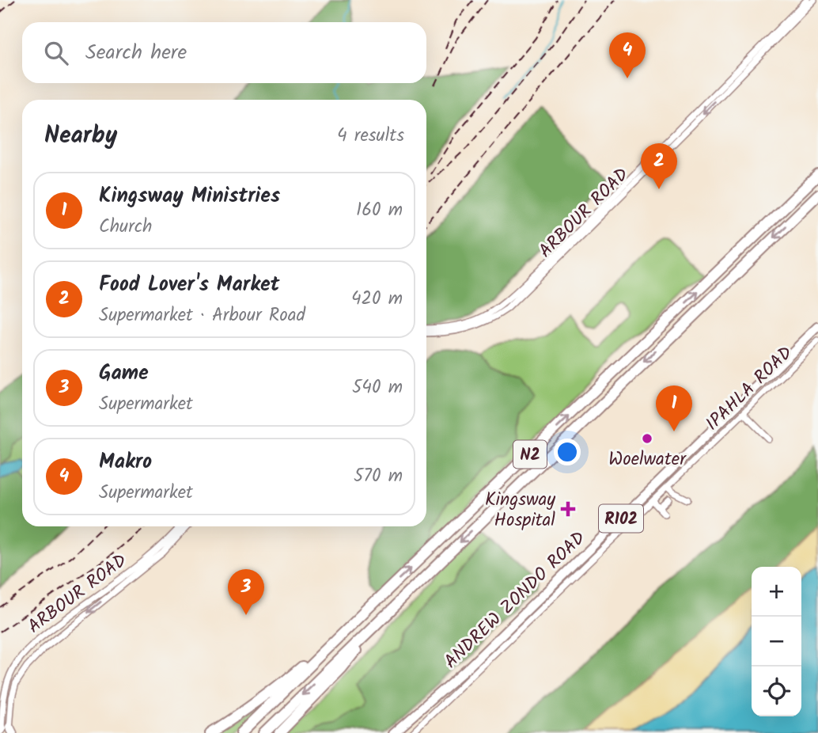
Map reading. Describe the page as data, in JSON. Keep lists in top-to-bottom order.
{
  "streets": {
    "highway": ["N2"],
    "main road": ["R102", "ANDREW ZONDO ROAD"],
    "street": ["ARBOUR ROAD", "IPAHLA ROAD"]
  },
  "places": {
    "other": ["Woelwater"],
    "health": ["Kingsway Hospital"]
  },
  "page": {
    "search": "Search here",
    "pins": [
      "4",
      "2",
      "1",
      "3"
    ],
    "heading": ["Nearby", "4 results"],
    "list": [
      {
        "mark": "1",
        "name": "Kingsway Ministries",
        "note": "Church",
        "value": "160 m"
      },
      {
        "mark": "2",
        "name": "Food Lover's Market",
        "note": "Supermarket · Arbour Road",
        "value": "420 m"
      },
      {
        "mark": "3",
        "name": "Game",
        "note": "Supermarket",
        "value": "540 m"
      },
      {
        "mark": "4",
        "name": "Makro",
        "note": "Supermarket",
        "value": "570 m"
      }
    ],
    "map_buttons": ["+", "−"]
  }
}
